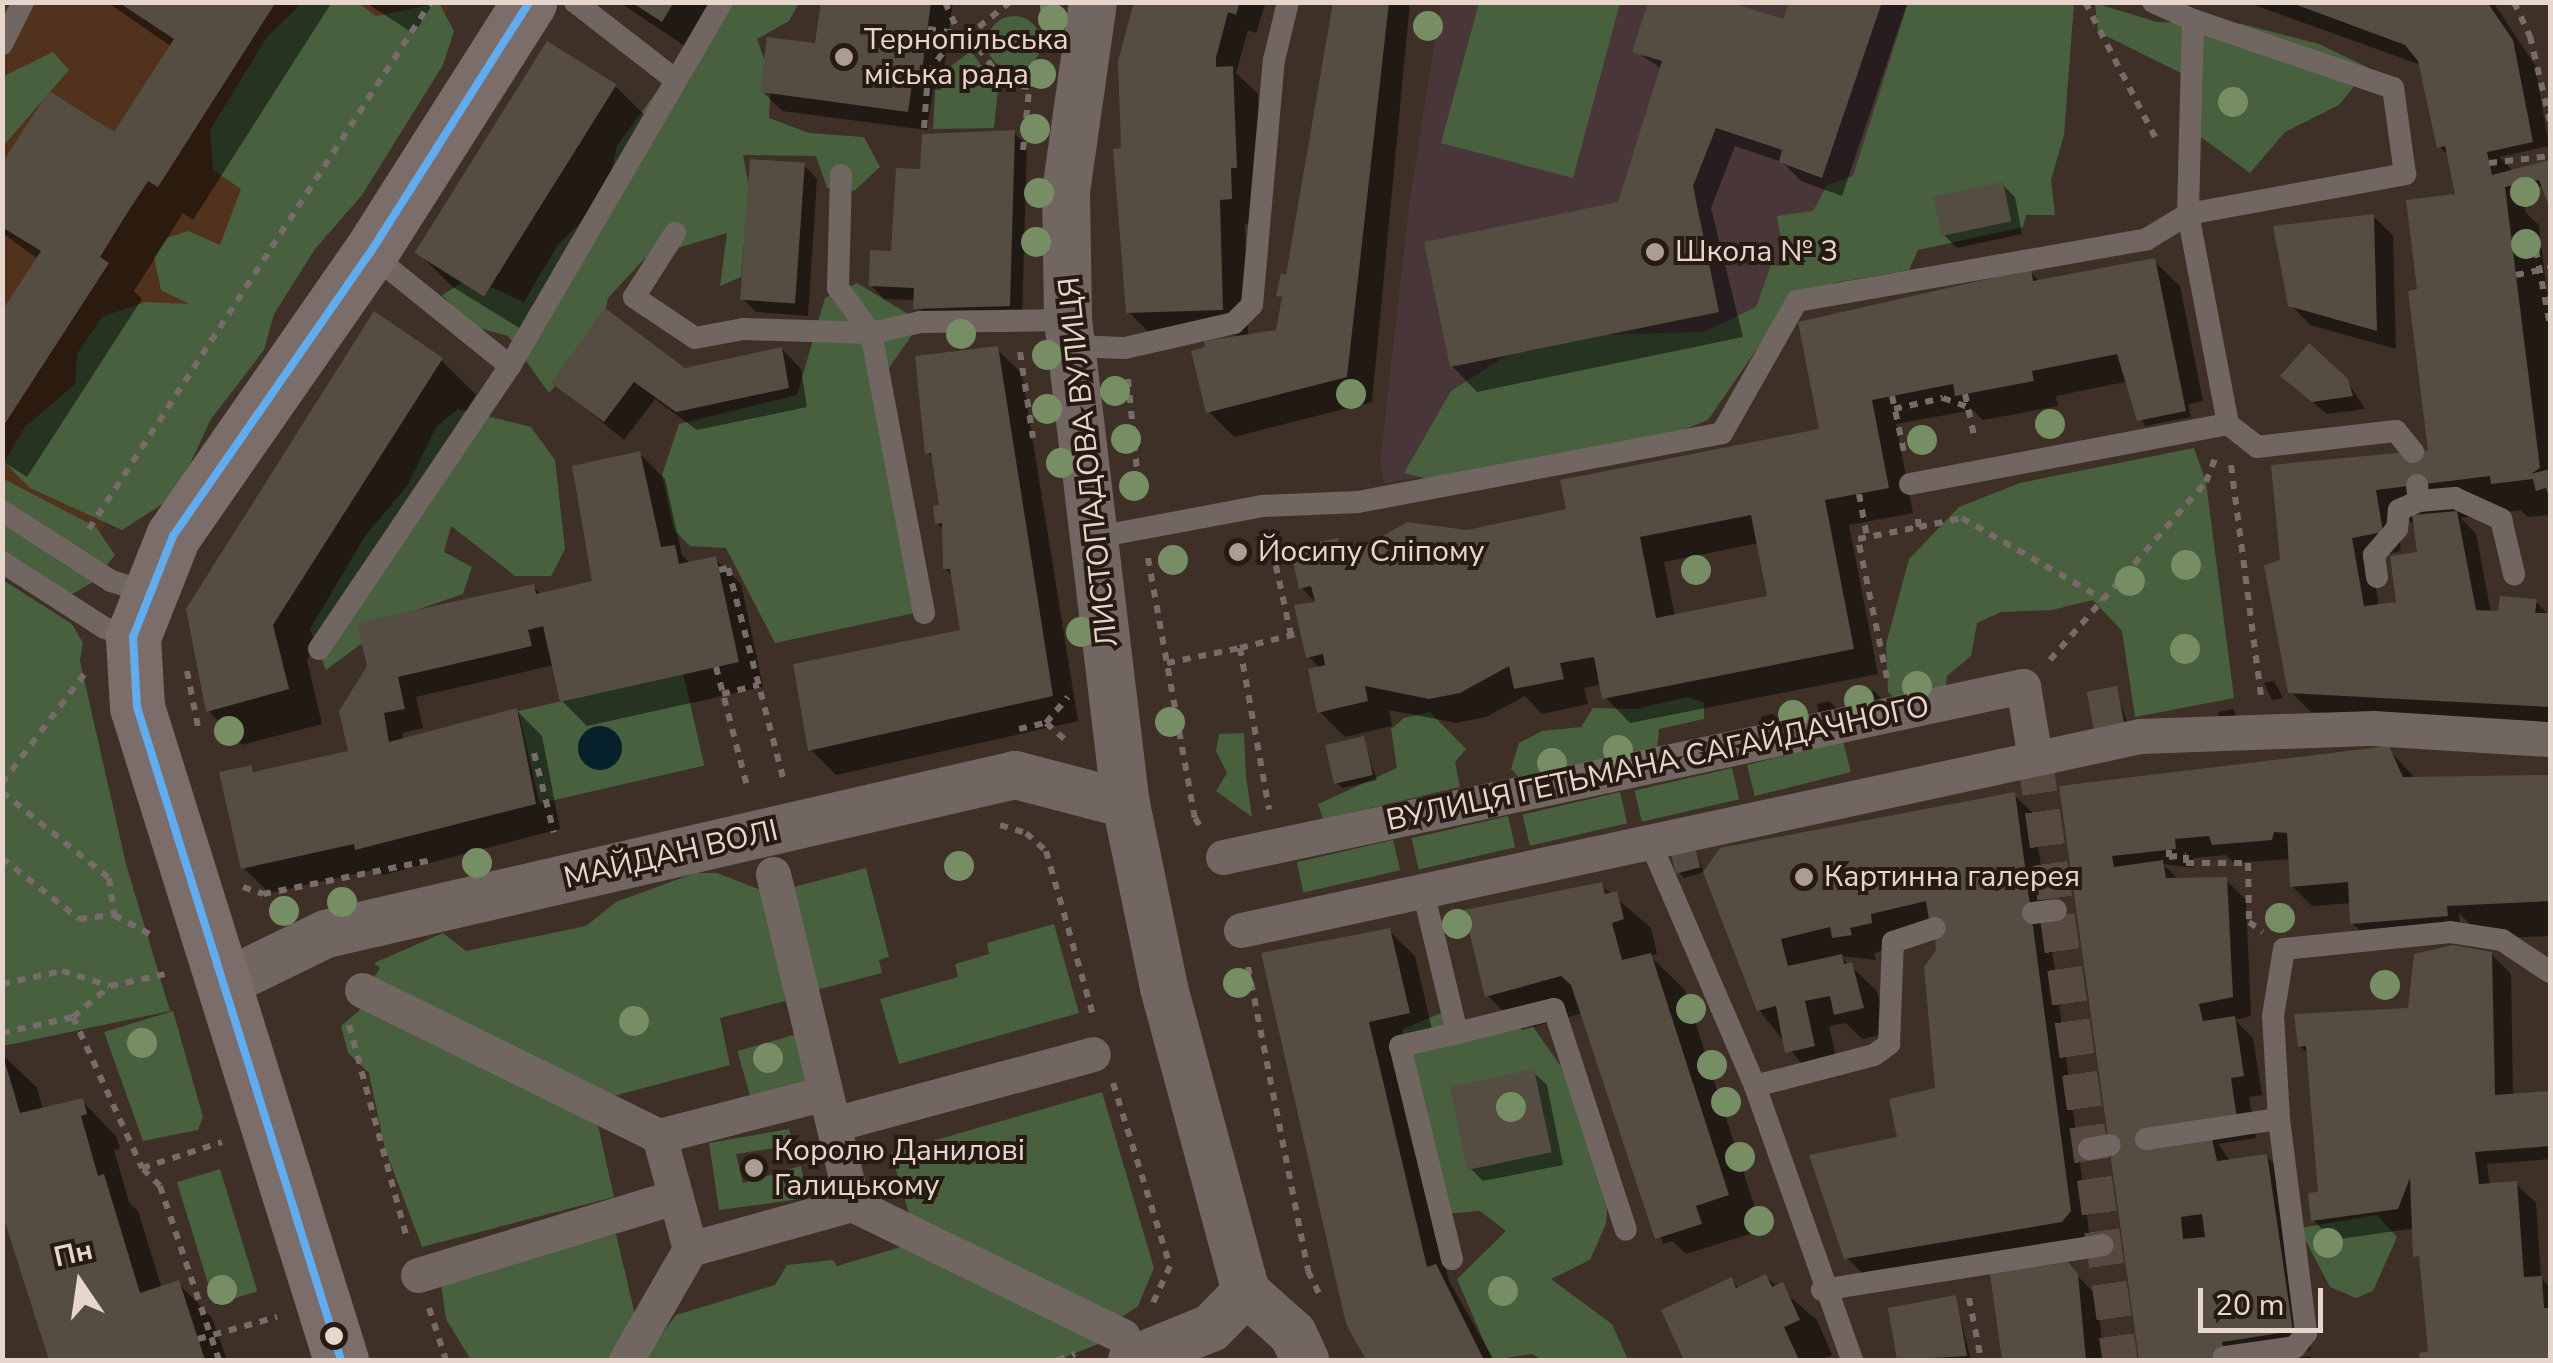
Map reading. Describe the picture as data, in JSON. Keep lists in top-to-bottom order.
{
  "streets": {
    "street": ["ЛИСТОПАДОВА ВУЛИЦЯ", "ВУЛИЦЯ ГЕТЬМАНА САГАЙДАЧНОГО", "МАЙДАН ВОЛІ"]
  },
  "crossings": [
    ["ЛИСТОПАДОВА ВУЛИЦЯ", "МАЙДАН ВОЛІ"]
  ],
  "places": [
    "Тернопільська міська рада",
    "Школа № 3",
    "Йосипу Сліпому",
    "Картинна галерея",
    "Королю Данилові Галицькому"
  ],
  "scale_bar": "20 m",
  "north": "top"
}
